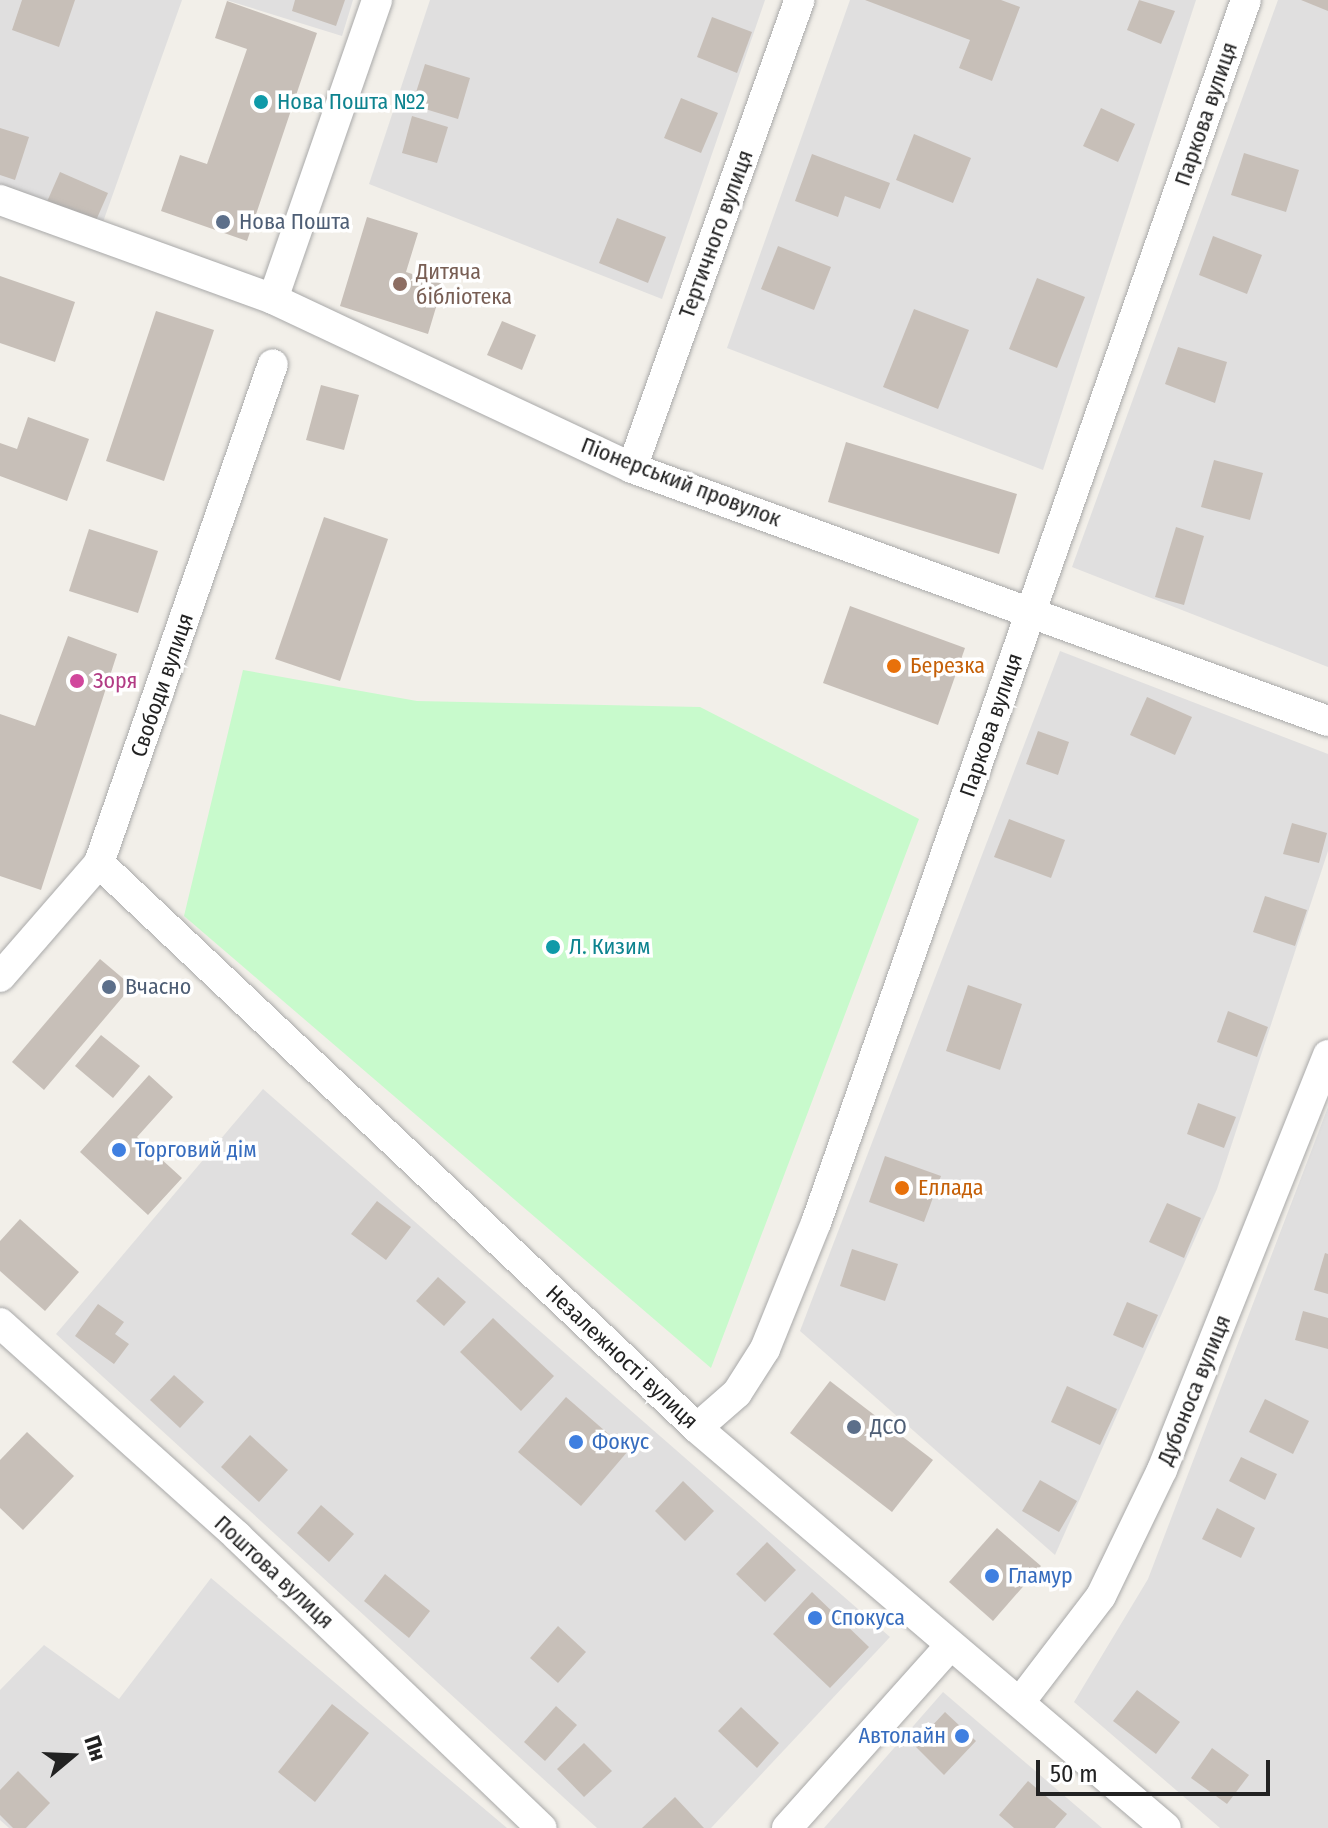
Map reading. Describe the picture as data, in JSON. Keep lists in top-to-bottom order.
{
  "streets": {
    "street": [
      "Паркова вулиця",
      "Тертичного вулиця",
      "Піонерський провулок",
      "Свободи вулиця",
      "Незалежності вулиця",
      "Дубоноса вулиця",
      "Поштова вулиця"
    ]
  },
  "crossings": [
    ["Паркова вулиця", "Піонерський провулок"],
    ["Паркова вулиця", "Незалежності вулиця"],
    ["Тертичного вулиця", "Піонерський провулок"],
    ["Свободи вулиця", "Незалежності вулиця"],
    ["Незалежності вулиця", "Дубоноса вулиця"]
  ],
  "places": [
    "Нова Пошта №2",
    "Нова Пошта",
    "Дитяча бібліотека",
    "Березка",
    "Зоря",
    "Л. Кизим",
    "Вчасно",
    "Торговий дім",
    "Еллада",
    "ДСО",
    "Фокус",
    "Гламур",
    "Спокуса",
    "Автолайн"
  ],
  "scale_bar": "50 m",
  "north": "right"
}
